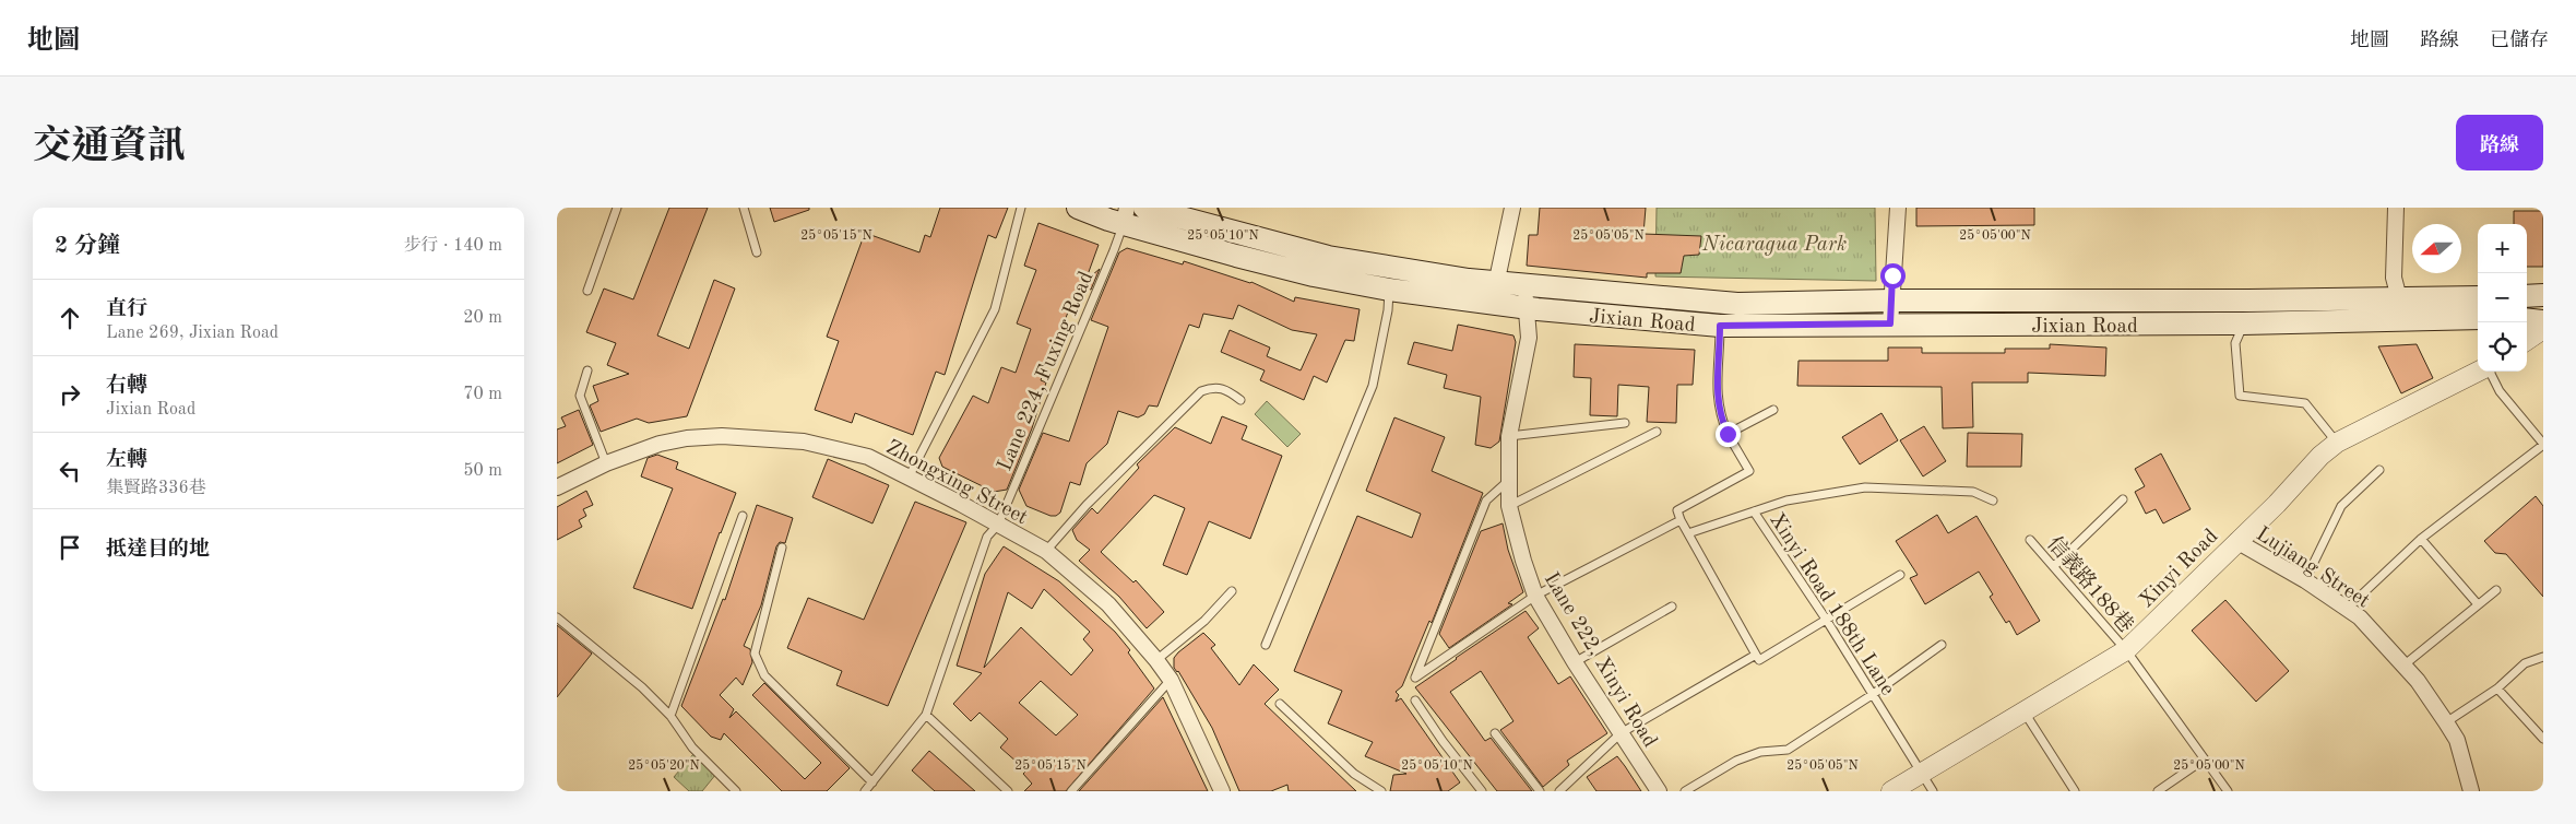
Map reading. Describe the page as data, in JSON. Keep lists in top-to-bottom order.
{
  "streets": {
    "main road": ["Jixian Road"],
    "street": [
      "Zhongxing Street",
      "Lujiang Street",
      "Xinyi Road",
      "Lane 222, Xinyi Road"
    ],
    "lane": ["Lane 224, Fuxing Road", "信義路188巷", "Xinyi Road 188th Lane"]
  },
  "crossings": [
    ["Jixian Road", "Lane 224, Fuxing Road"],
    ["Jixian Road", "Lane 222, Xinyi Road"],
    ["Lane 224, Fuxing Road", "Zhongxing Street"],
    ["Lujiang Street", "Xinyi Road"],
    ["Xinyi Road", "信義路188巷"],
    ["Xinyi Road", "Xinyi Road 188th Lane"]
  ],
  "parks": ["Nicaragua Park"],
  "north": "left",
  "page": {
    "header": "地圖",
    "nav": ["地圖", "路線", "已儲存"],
    "title": "交通資訊",
    "buttons": "路線",
    "heading": ["2 分鐘", "步行 · 140 m"],
    "map_buttons": ["+", "−"],
    "list": [
      ["直行", "Lane 269, Jixian Road", "20 m"],
      ["右轉", "Jixian Road", "70 m"],
      ["左轉", "集賢路336巷", "50 m"],
      "抵達目的地"
    ]
  },
  "coordinates": [
    "25°05'15\"N",
    "25°05'10\"N",
    "25°05'05\"N",
    "25°05'00\"N",
    "25°05'20\"N"
  ]
}
